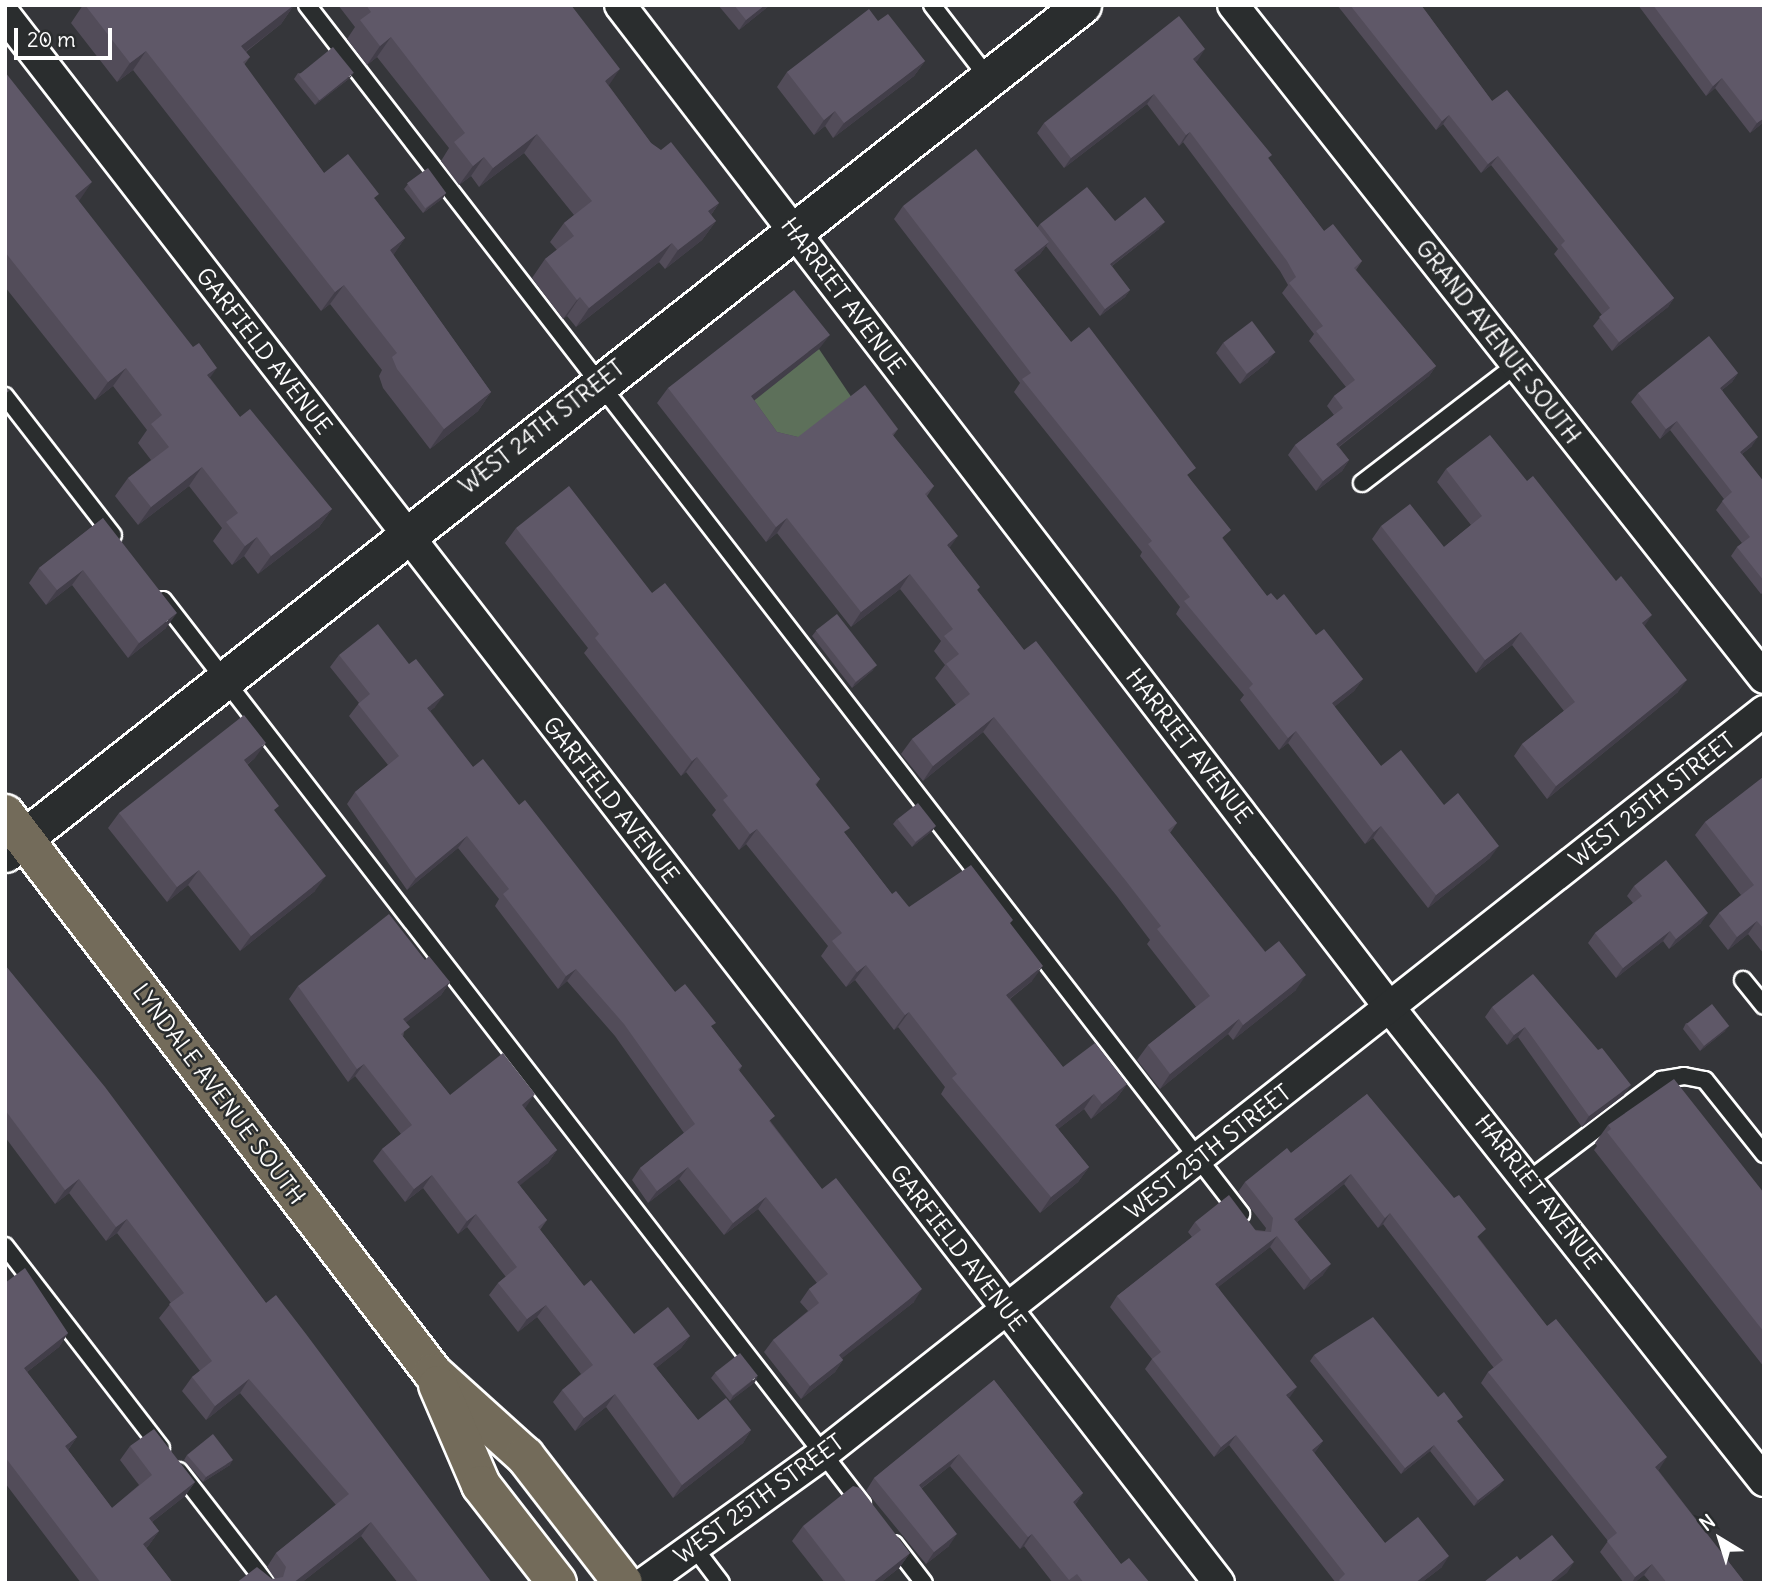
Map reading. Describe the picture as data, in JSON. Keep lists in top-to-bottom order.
{
  "streets": {
    "main road": ["LYNDALE AVENUE SOUTH"],
    "street": [
      "HARRIET AVENUE",
      "GRAND AVENUE SOUTH",
      "GARFIELD AVENUE",
      "WEST 24TH STREET",
      "WEST 25TH STREET"
    ]
  },
  "crossings": [
    ["HARRIET AVENUE", "WEST 24TH STREET"],
    ["HARRIET AVENUE", "WEST 25TH STREET"],
    ["GARFIELD AVENUE", "WEST 24TH STREET"],
    ["GARFIELD AVENUE", "WEST 25TH STREET"],
    ["WEST 24TH STREET", "LYNDALE AVENUE SOUTH"]
  ],
  "scale_bar": "20 m",
  "north": "top left"
}
